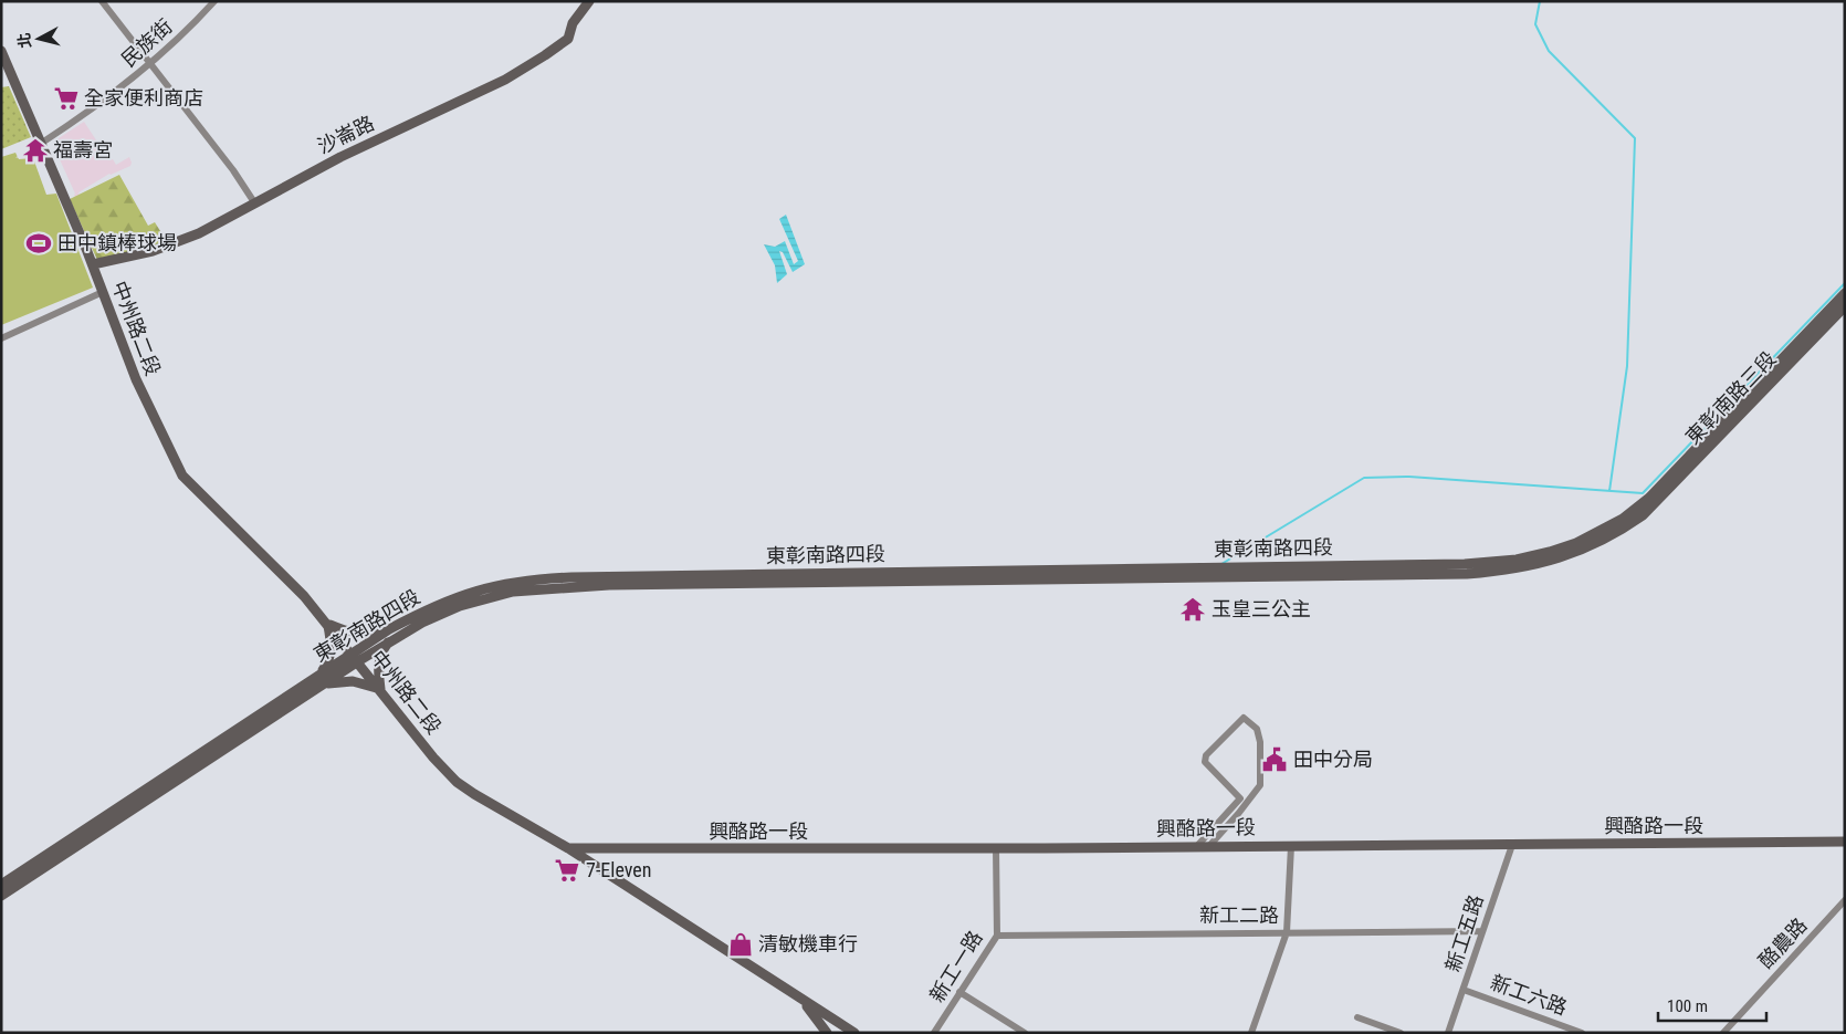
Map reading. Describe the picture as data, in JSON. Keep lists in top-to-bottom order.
{
  "streets": {
    "street": [
      "民族街",
      "沙崙路",
      "中州路二段",
      "東彰南路三段",
      "東彰南路四段",
      "興酪路一段",
      "新工二路",
      "新工五路",
      "酪農路",
      "新工一路",
      "新工六路"
    ]
  },
  "crossings": [
    ["民族街", "中州路二段"],
    ["沙崙路", "中州路二段"],
    ["中州路二段", "東彰南路四段"],
    ["中州路二段", "興酪路一段"],
    ["東彰南路三段", "東彰南路四段"],
    ["興酪路一段", "新工五路"],
    ["興酪路一段", "新工一路"],
    ["新工二路", "新工五路"],
    ["新工二路", "新工一路"],
    ["新工五路", "新工六路"]
  ],
  "places": {
    "supermarket": ["全家便利商店", "7-Eleven"],
    "temple": ["福壽宮", "玉皇三公主"],
    "sports": ["田中鎮棒球場"],
    "public building": ["田中分局"],
    "shop": ["清敏機車行"]
  },
  "scale_bar": "100 m",
  "north": "left"
}
